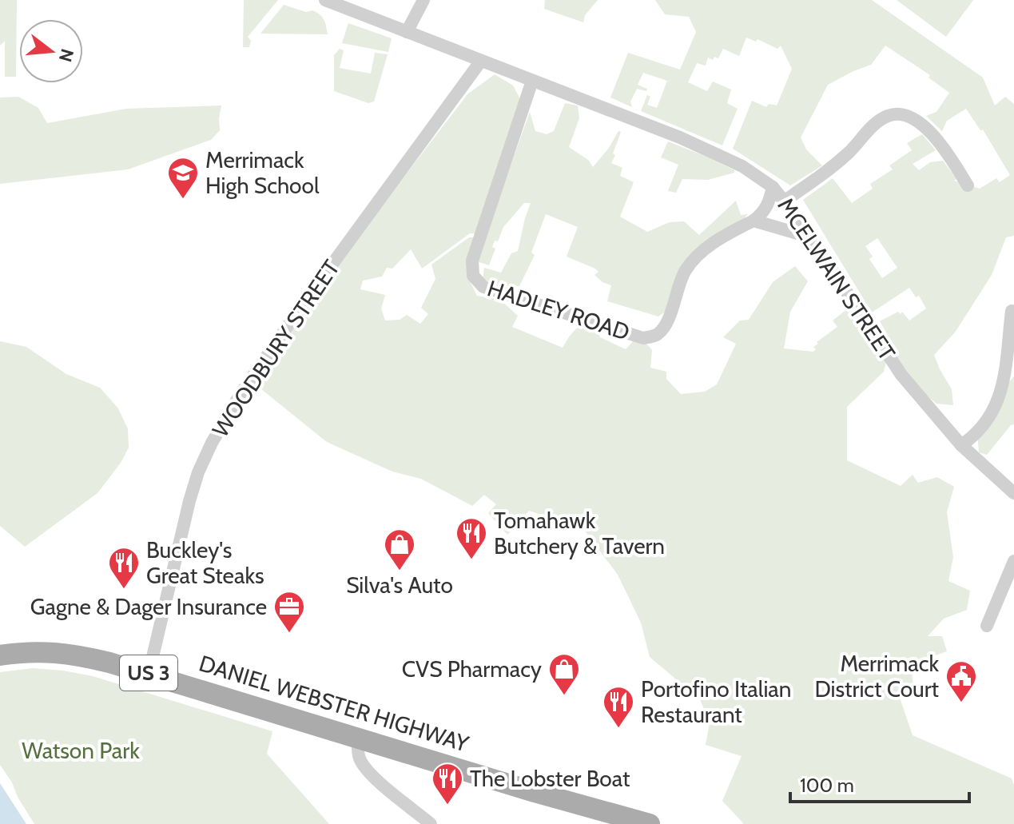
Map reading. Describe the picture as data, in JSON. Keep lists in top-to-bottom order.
{
  "streets": {
    "main road": ["US 3", "DANIEL WEBSTER HIGHWAY"],
    "street": ["MCELWAIN STREET", "HADLEY ROAD", "WOODBURY STREET"]
  },
  "crossings": [
    ["MCELWAIN STREET", "HADLEY ROAD"],
    ["MCELWAIN STREET", "WOODBURY STREET"],
    ["WOODBURY STREET", "DANIEL WEBSTER HIGHWAY"]
  ],
  "parks": ["Watson Park"],
  "places": {
    "school or university": ["Merrimack High School"],
    "restaurant": [
      "Tomahawk Butchery & Tavern",
      "Buckley's Great Steaks",
      "Portofino Italian Restaurant",
      "The Lobster Boat"
    ],
    "shop": ["Silva's Auto", "CVS Pharmacy"],
    "office": ["Gagne & Dager Insurance"],
    "public building": ["Merrimack District Court"]
  },
  "scale_bar": "100 m",
  "north": "right"
}
